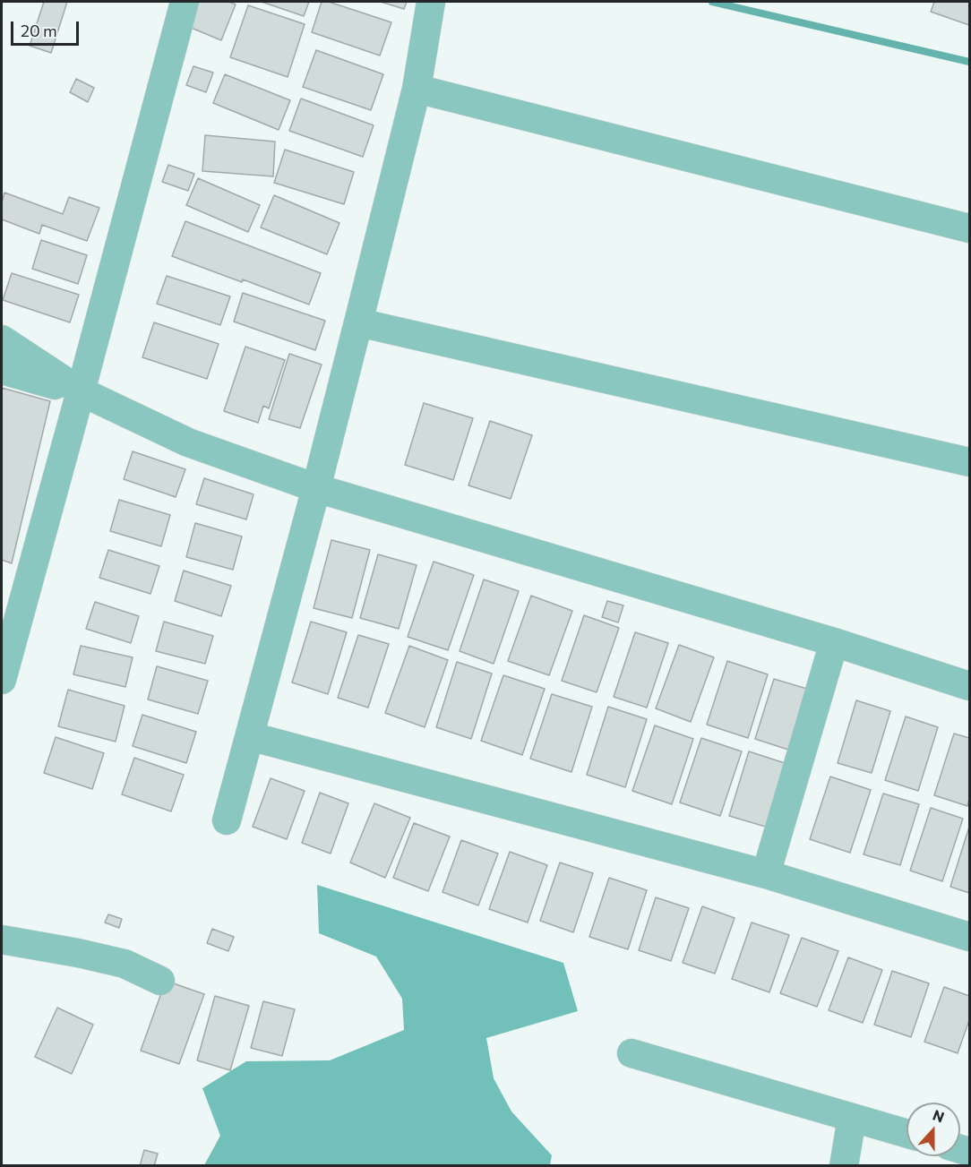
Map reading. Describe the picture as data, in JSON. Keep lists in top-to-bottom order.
{
  "scale_bar": "20 m",
  "north": "top"
}
